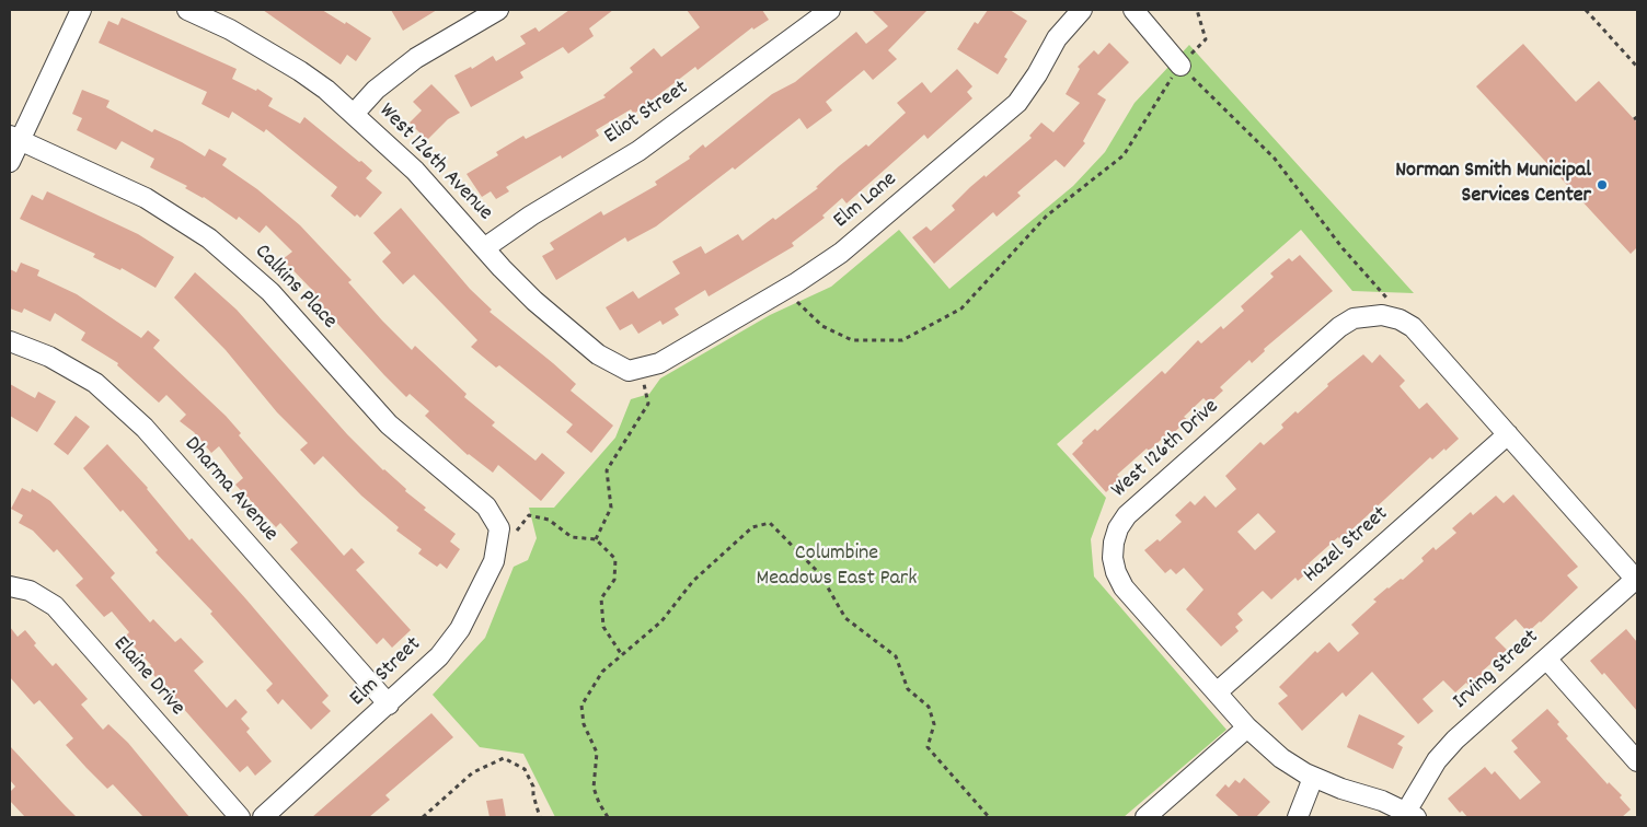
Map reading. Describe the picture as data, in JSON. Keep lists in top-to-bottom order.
{
  "streets": {
    "street": [
      "Eliot Street",
      "West 126th Avenue",
      "Elm Lane",
      "Calkins Place",
      "West 126th Drive",
      "Dharma Avenue",
      "Hazel Street",
      "Irving Street",
      "Elm Street",
      "Elaine Drive"
    ]
  },
  "crossings": [
    ["Eliot Street", "West 126th Avenue"],
    ["West 126th Avenue", "Elm Lane"],
    ["Calkins Place", "Elm Street"],
    ["West 126th Drive", "Hazel Street"],
    ["West 126th Drive", "Irving Street"],
    ["Dharma Avenue", "Elm Street"]
  ],
  "parks": ["Columbine Meadows East Park"],
  "places": ["Norman Smith Municipal Services Center"]
}
